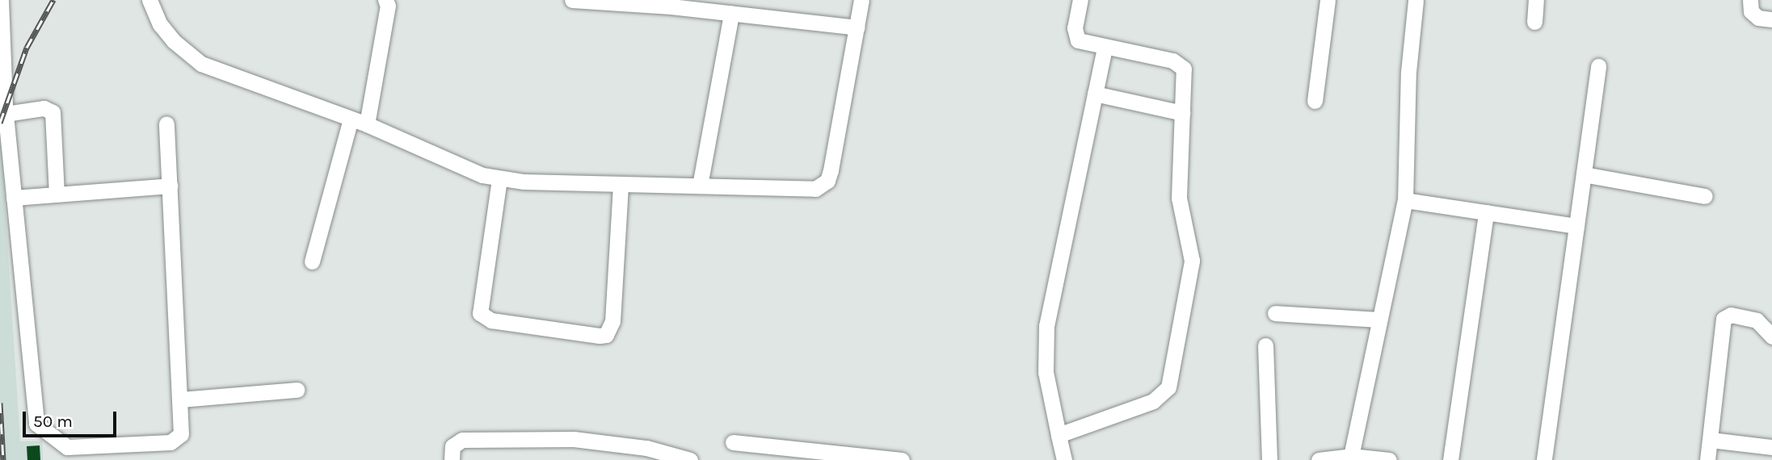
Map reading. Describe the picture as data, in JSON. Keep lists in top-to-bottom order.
{
  "scale_bar": "50 m"
}
